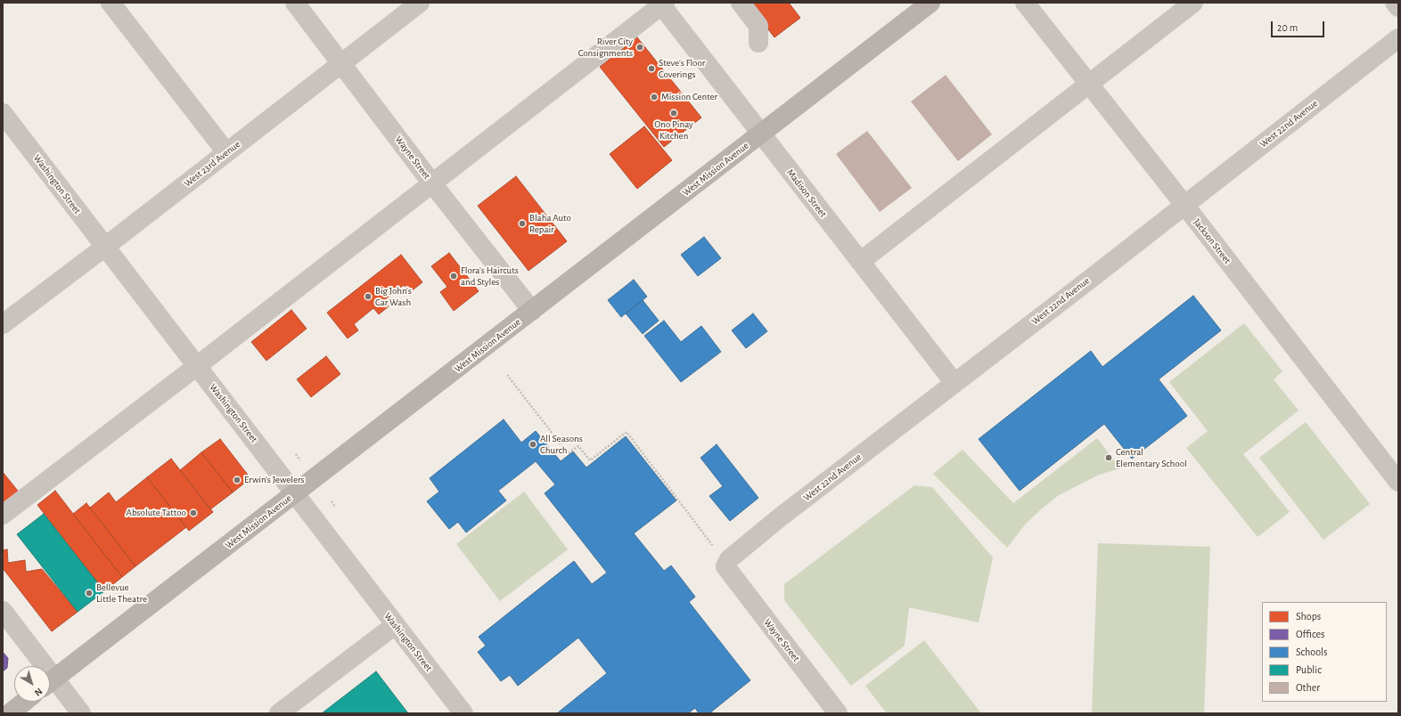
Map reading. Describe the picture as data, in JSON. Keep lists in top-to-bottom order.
{
  "streets": {
    "main road": ["West Mission Avenue"],
    "street": [
      "West 22nd Avenue",
      "Wayne Street",
      "West 23rd Avenue",
      "Washington Street",
      "Madison Street",
      "Jackson Street"
    ]
  },
  "crossings": [
    ["West 22nd Avenue", "Wayne Street"],
    ["West 22nd Avenue", "Madison Street"],
    ["West 22nd Avenue", "Jackson Street"],
    ["Wayne Street", "West 23rd Avenue"],
    ["Wayne Street", "West Mission Avenue"],
    ["West 23rd Avenue", "Washington Street"],
    ["West Mission Avenue", "Washington Street"],
    ["West Mission Avenue", "Madison Street"]
  ],
  "places": [
    "River City Consignments",
    "Steve's Floor Coverings",
    "Mission Center",
    "Ono Pinay Kitchen",
    "Blaha Auto Repair",
    "Flora's Haircuts and Styles",
    "Big John's Car Wash",
    "All Seasons Church",
    "Central Elementary School",
    "Erwin's Jewelers",
    "Absolute Tattoo",
    "Bellevue Little Theatre"
  ],
  "legend": [
    "Shops",
    "Offices",
    "Schools",
    "Public",
    "Other"
  ],
  "scale_bar": "20 m",
  "north": "bottom right"
}
